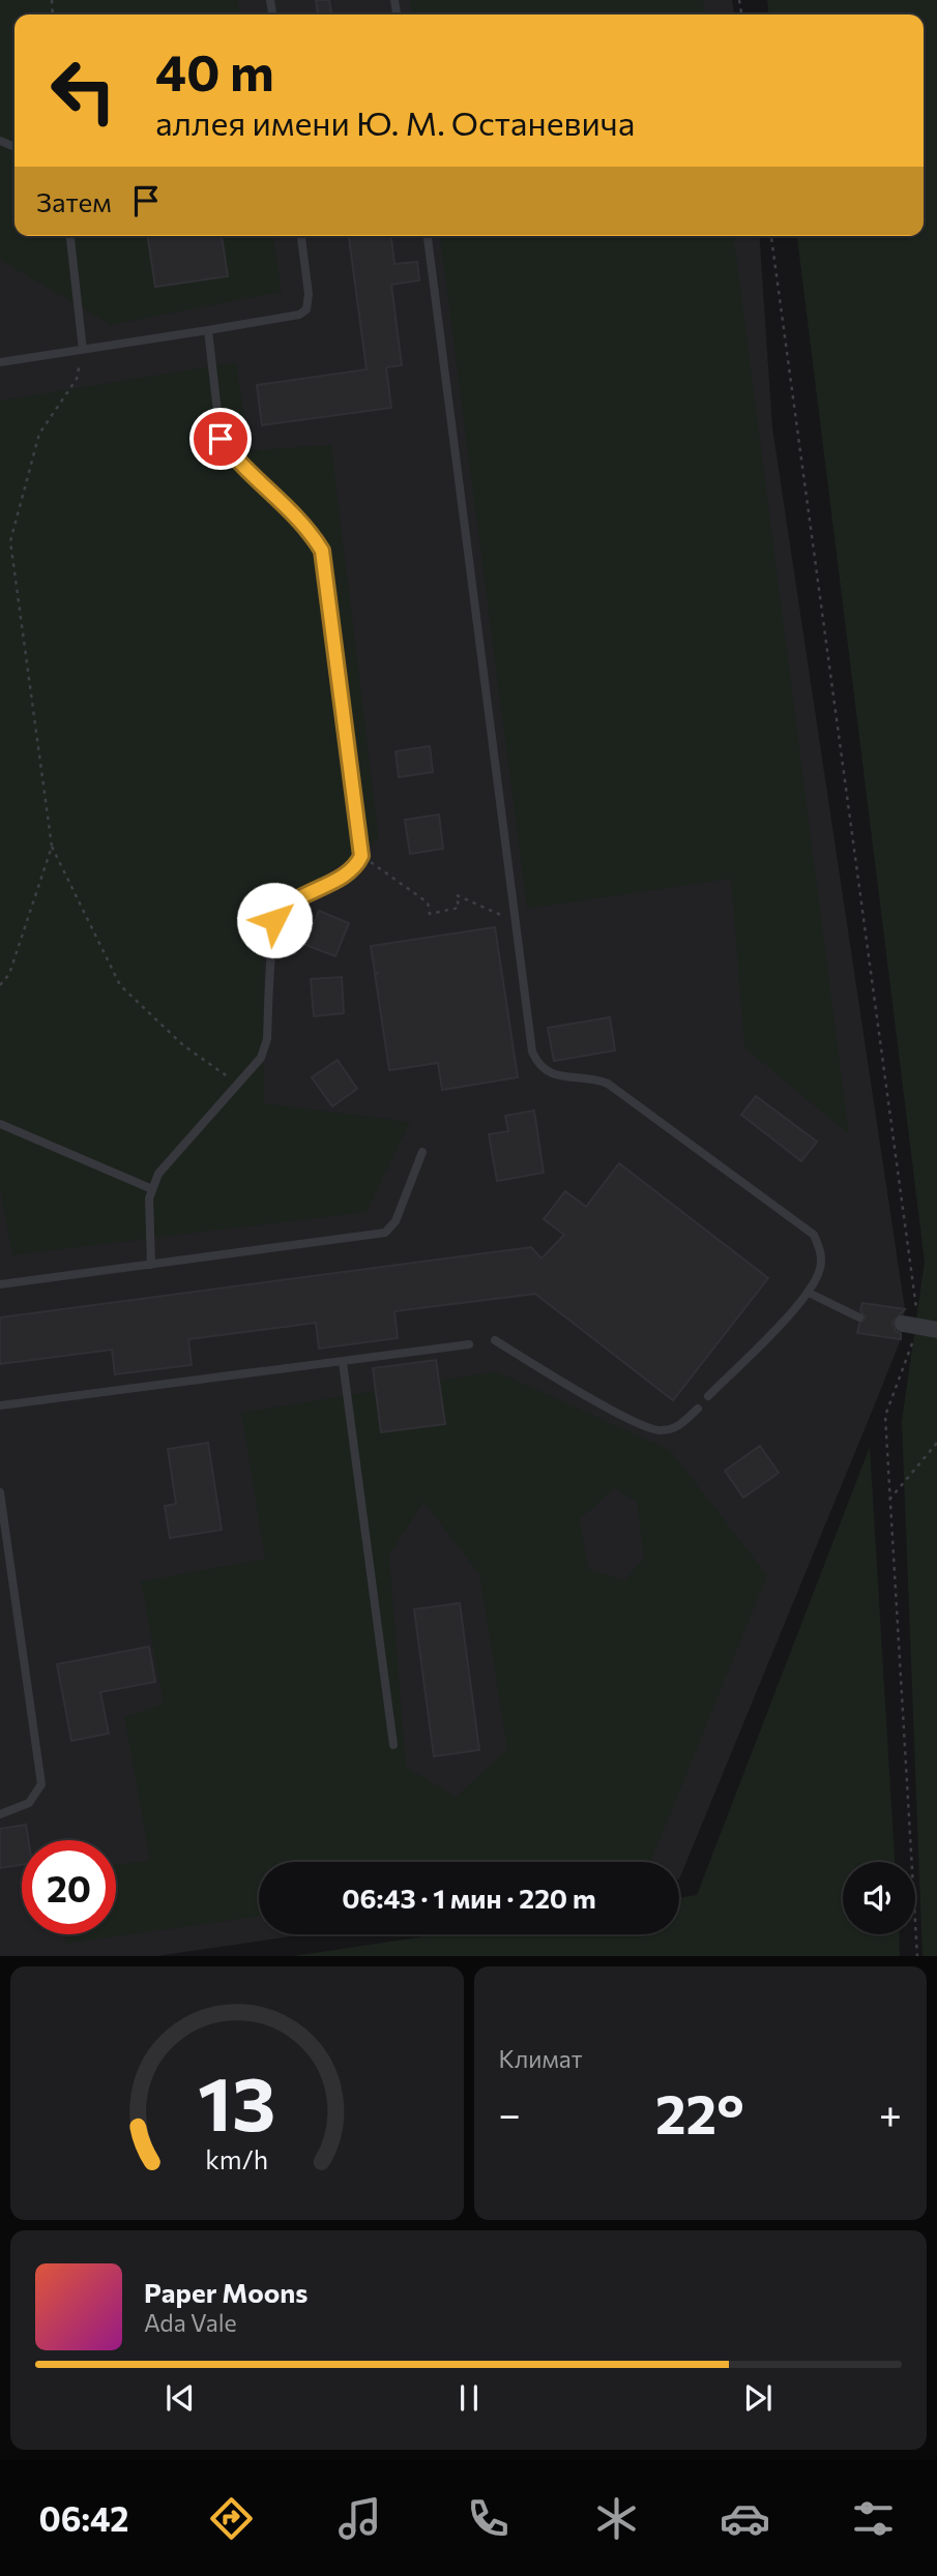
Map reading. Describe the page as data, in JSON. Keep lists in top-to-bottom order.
{
  "page": {
    "turn": ["40 m", "аллея имени Ю. М. Останевича"],
    "then": "Затем",
    "limit": "20",
    "trip": "06:43 · 1 мин · 220 m",
    "tile": "Климат",
    "heat": ["−", "22°", "+"],
    "song": ["Paper Moons", "Ada Vale"],
    "tabs": "06:42",
    "gauge": ["13", "km/h"]
  }
}
